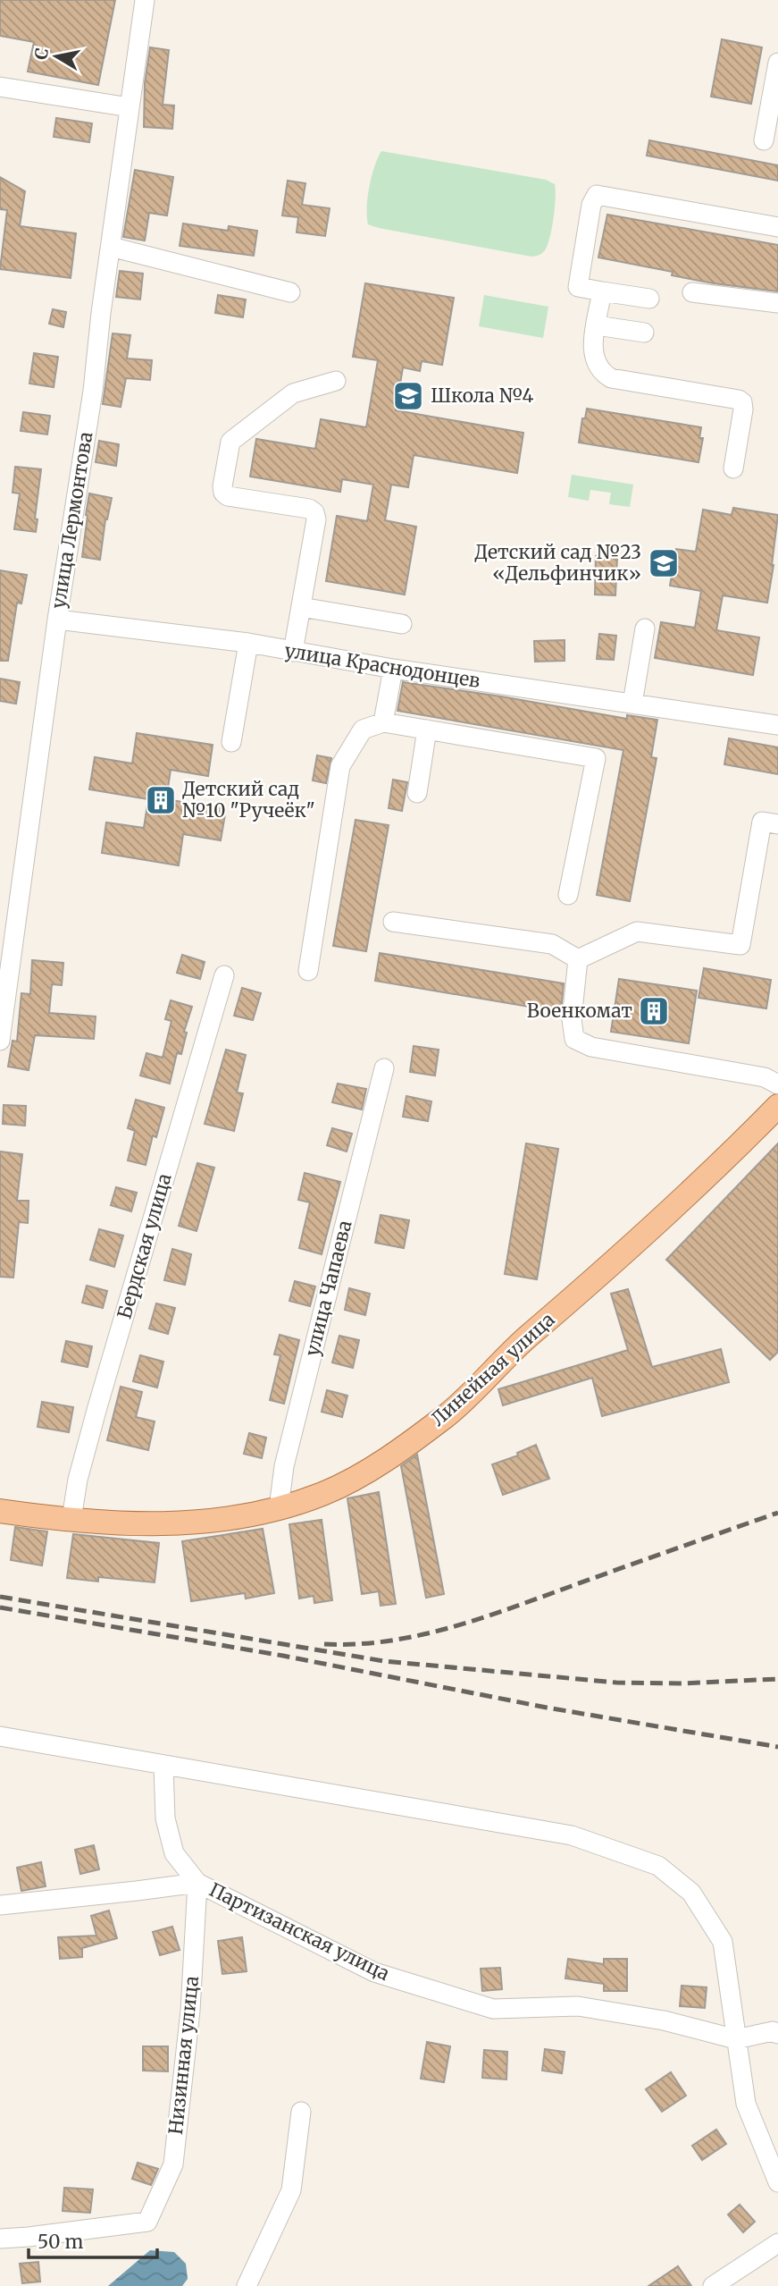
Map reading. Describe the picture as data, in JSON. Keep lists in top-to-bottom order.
{
  "streets": {
    "main road": ["Линейная улица"],
    "street": [
      "улица Лермонтова",
      "улица Краснодонцев",
      "Бердская улица",
      "улица Чапаева",
      "Партизанская улица",
      "Низинная улица"
    ]
  },
  "crossings": [
    ["улица Лермонтова", "улица Краснодонцев"],
    ["Бердская улица", "Линейная улица"],
    ["улица Чапаева", "Линейная улица"],
    ["Партизанская улица", "Низинная улица"]
  ],
  "places": {
    "school or university": ["Школа №4", "Детский сад №23 «Дельфинчик»"],
    "building": ["Детский сад №10 \"Ручеёк\"", "Военкомат"]
  },
  "scale_bar": "50 m",
  "north": "left"
}
